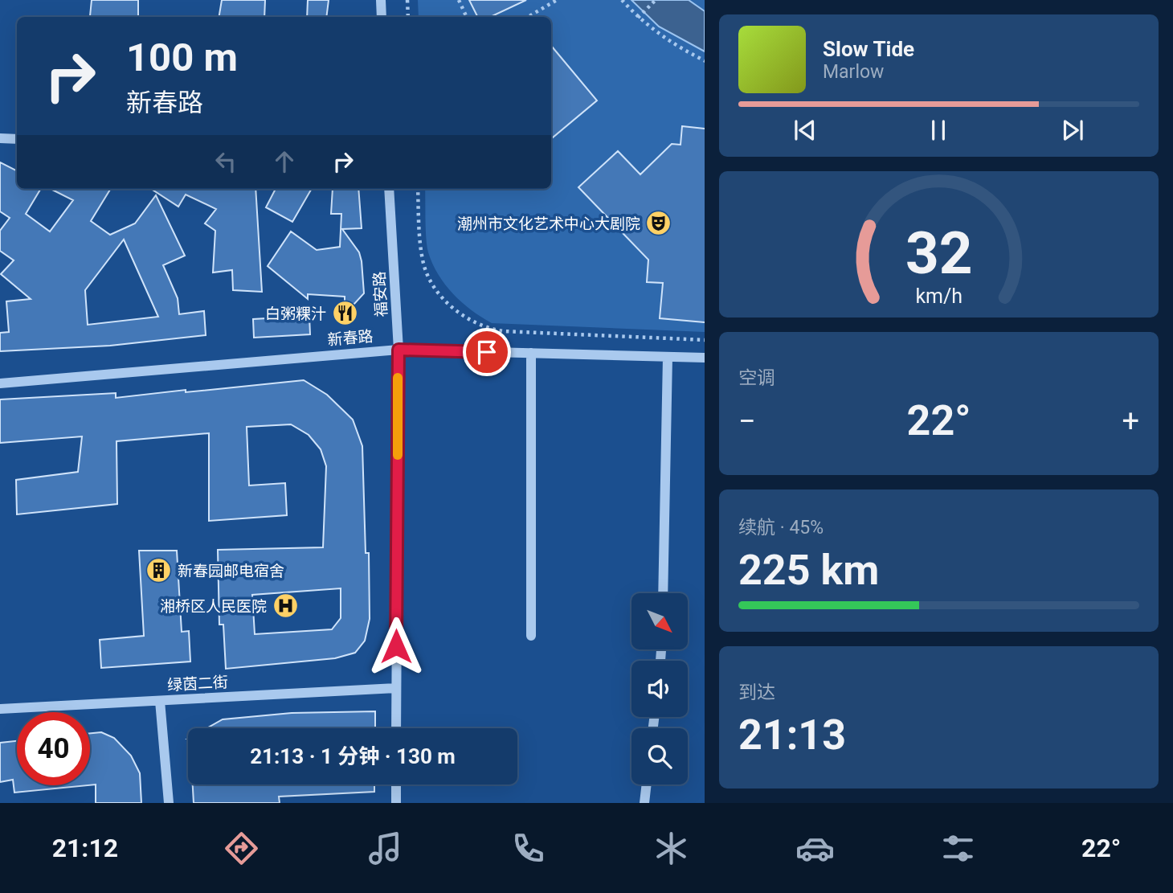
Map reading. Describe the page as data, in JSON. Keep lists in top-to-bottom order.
{
  "streets": {
    "street": ["福安路", "新春路", "绿茵二街"]
  },
  "crossings": [
    ["福安路", "新春路"],
    ["福安路", "绿茵二街"]
  ],
  "places": {
    "theatre": ["潮州市文化艺术中心大剧院"],
    "restaurant": ["白粥粿汁"],
    "building": ["新春园邮电宿舍"],
    "hospital": ["湘桥区人民医院"]
  },
  "north": "bottom right",
  "page": {
    "turn": ["100 m", "新春路"],
    "song": ["Slow Tide", "Marlow"],
    "tile": [
      "空调",
      ["续航 · 45%", "225 km"],
      ["到达", "21:13"]
    ],
    "heat": ["−", "22°", "+"],
    "limit": "40",
    "trip": "21:13 · 1 分钟 · 130 m",
    "tabs": ["21:12", "22°"],
    "gauge": ["32", "km/h"]
  }
}
